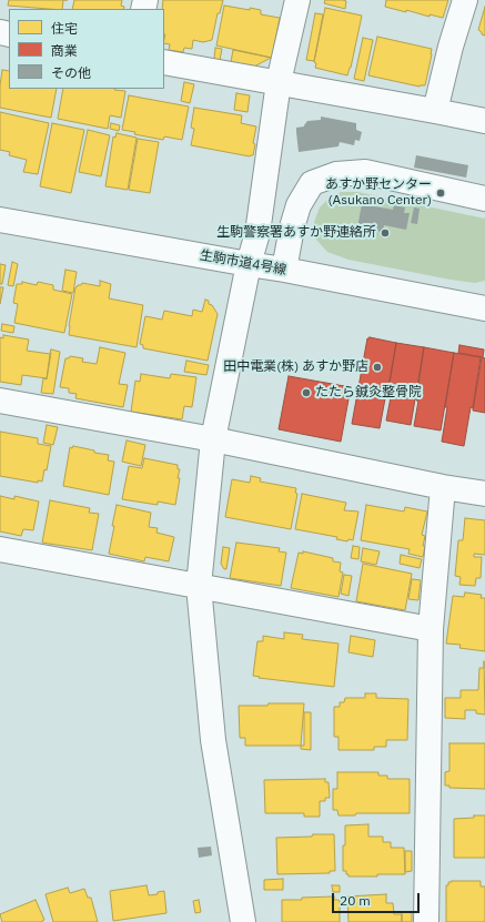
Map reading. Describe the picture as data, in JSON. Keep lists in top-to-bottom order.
{
  "streets": {
    "street": ["生駒市道4号線"]
  },
  "places": [
    "あすか野センター (Asukano Center)",
    "生駒警察署あすか野連絡所",
    "田中電業(株) あすか野店",
    "たたら鍼灸整骨院"
  ],
  "legend": ["住宅", "商業", "その他"],
  "scale_bar": "20 m"
}
